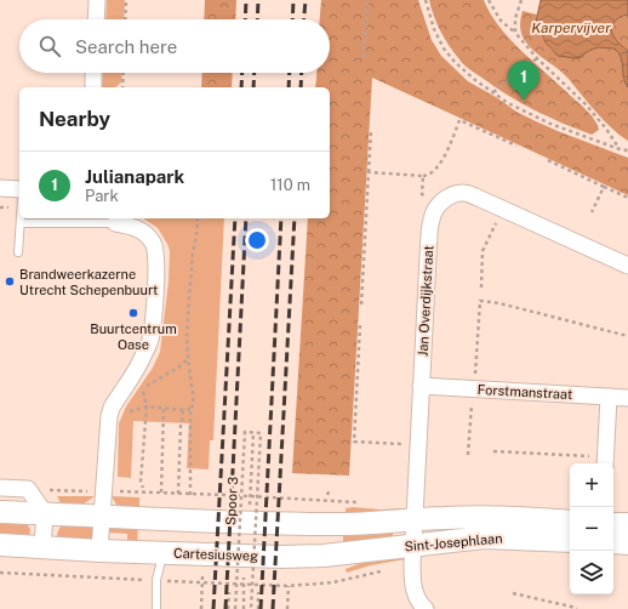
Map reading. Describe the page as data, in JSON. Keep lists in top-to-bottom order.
{
  "streets": {
    "main road": ["Sint-Josephlaan", "Cartesiusweg"],
    "street": ["Jan Overdijkstraat", "Forstmanstraat"],
    "path": ["Spoor 3"]
  },
  "crossings": [
    ["Jan Overdijkstraat", "Forstmanstraat"],
    ["Jan Overdijkstraat", "Sint-Josephlaan"],
    ["Sint-Josephlaan", "Cartesiusweg"]
  ],
  "water": ["Karpervijver"],
  "places": ["Brandweerkazerne Utrecht Schepenbuurt", "Buurtcentrum Oase"],
  "page": {
    "search": "Search here",
    "pins": "1",
    "heading": "Nearby",
    "list": [
      {
        "mark": "1",
        "name": "Julianapark",
        "note": "Park",
        "value": "110 m"
      }
    ],
    "map_buttons": ["+", "−"]
  }
}
